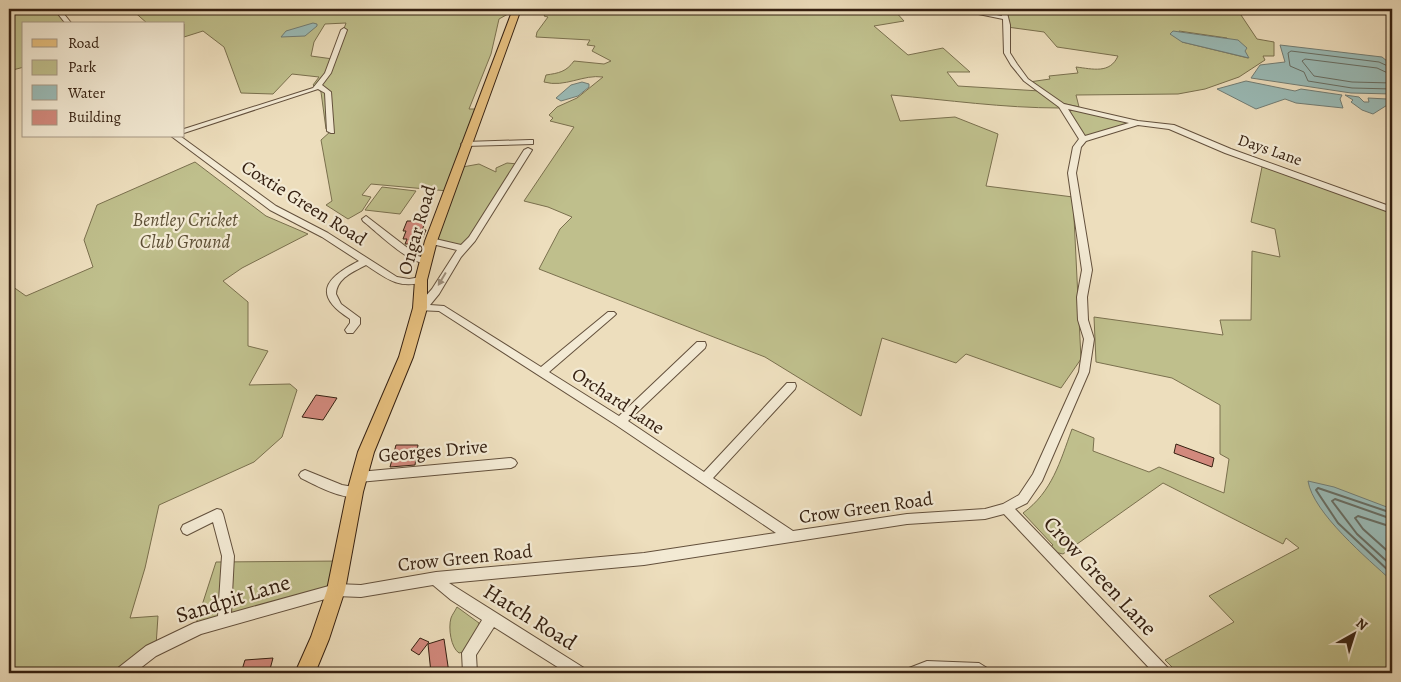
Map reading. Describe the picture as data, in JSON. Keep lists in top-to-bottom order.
{
  "streets": {
    "main road": ["Ongar Road"],
    "street": [
      "Days Lane",
      "Coxtie Green Road",
      "Orchard Lane",
      "Georges Drive",
      "Crow Green Road",
      "Crow Green Lane",
      "Sandpit Lane",
      "Hatch Road"
    ]
  },
  "crossings": [
    ["Coxtie Green Road", "Ongar Road"],
    ["Ongar Road", "Orchard Lane"],
    ["Ongar Road", "Georges Drive"],
    ["Ongar Road", "Crow Green Road"],
    ["Ongar Road", "Sandpit Lane"],
    ["Orchard Lane", "Crow Green Road"],
    ["Crow Green Road", "Crow Green Lane"],
    ["Crow Green Road", "Sandpit Lane"],
    ["Crow Green Road", "Hatch Road"]
  ],
  "parks": ["Bentley Cricket Club Ground"],
  "legend": [
    "Road",
    "Park",
    "Water",
    "Building"
  ],
  "north": "top right"
}
